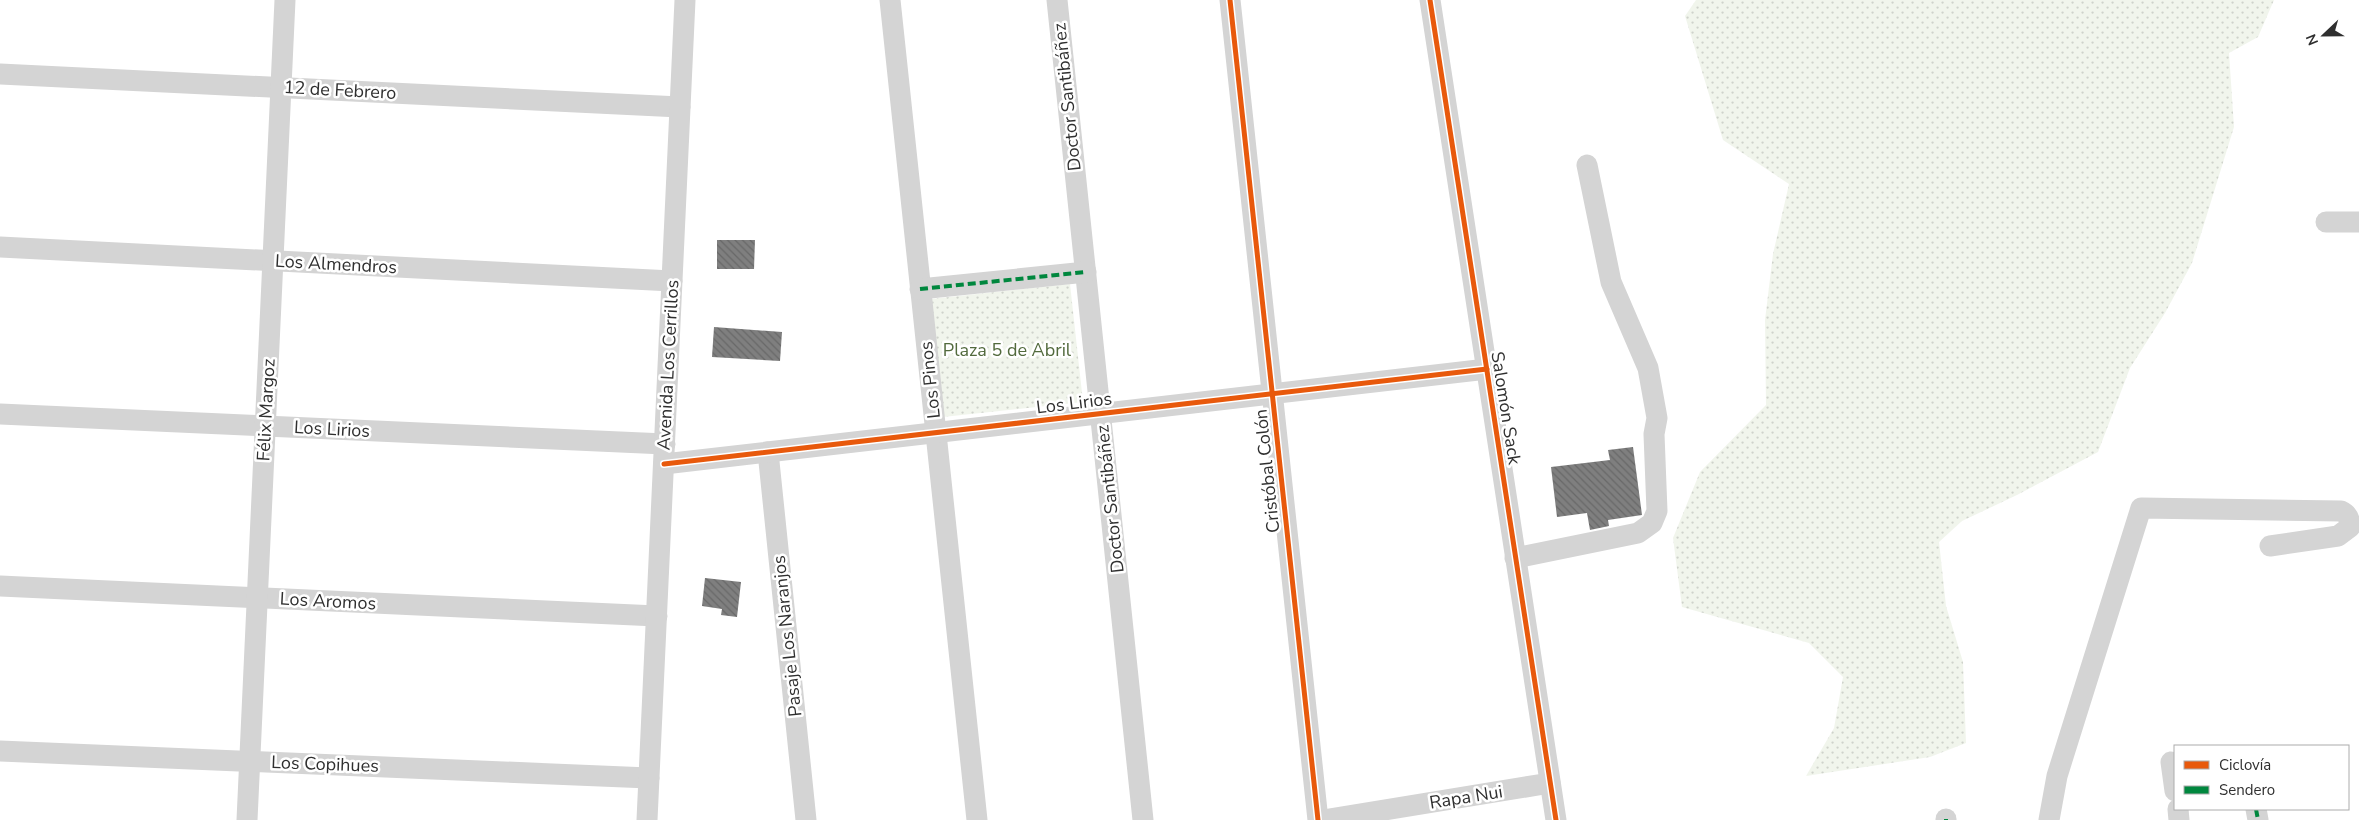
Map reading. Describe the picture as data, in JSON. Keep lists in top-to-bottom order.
{
  "streets": {
    "street": [
      "12 de Febrero",
      "Doctor Santibáñez",
      "Los Almendros",
      "Avenida Los Cerrillos",
      "Los Pinos",
      "Los Lirios",
      "Salomón Sack",
      "Félix Margoz",
      "Cristóbal Colón",
      "Los Aromos",
      "Pasaje Los Naranjos",
      "Los Copihues",
      "Rapa Nui"
    ]
  },
  "crossings": [
    ["12 de Febrero", "Avenida Los Cerrillos"],
    ["12 de Febrero", "Félix Margoz"],
    ["Doctor Santibáñez", "Los Lirios"],
    ["Los Almendros", "Avenida Los Cerrillos"],
    ["Los Almendros", "Félix Margoz"],
    ["Avenida Los Cerrillos", "Los Lirios"],
    ["Avenida Los Cerrillos", "Los Aromos"],
    ["Avenida Los Cerrillos", "Los Copihues"],
    ["Los Pinos", "Los Lirios"],
    ["Los Lirios", "Salomón Sack"],
    ["Los Lirios", "Félix Margoz"],
    ["Los Lirios", "Cristóbal Colón"],
    ["Los Lirios", "Pasaje Los Naranjos"],
    ["Salomón Sack", "Rapa Nui"],
    ["Félix Margoz", "Los Aromos"],
    ["Félix Margoz", "Los Copihues"]
  ],
  "parks": ["Plaza 5 de Abril"],
  "legend": ["Ciclovía", "Sendero"],
  "north": "left"
}
